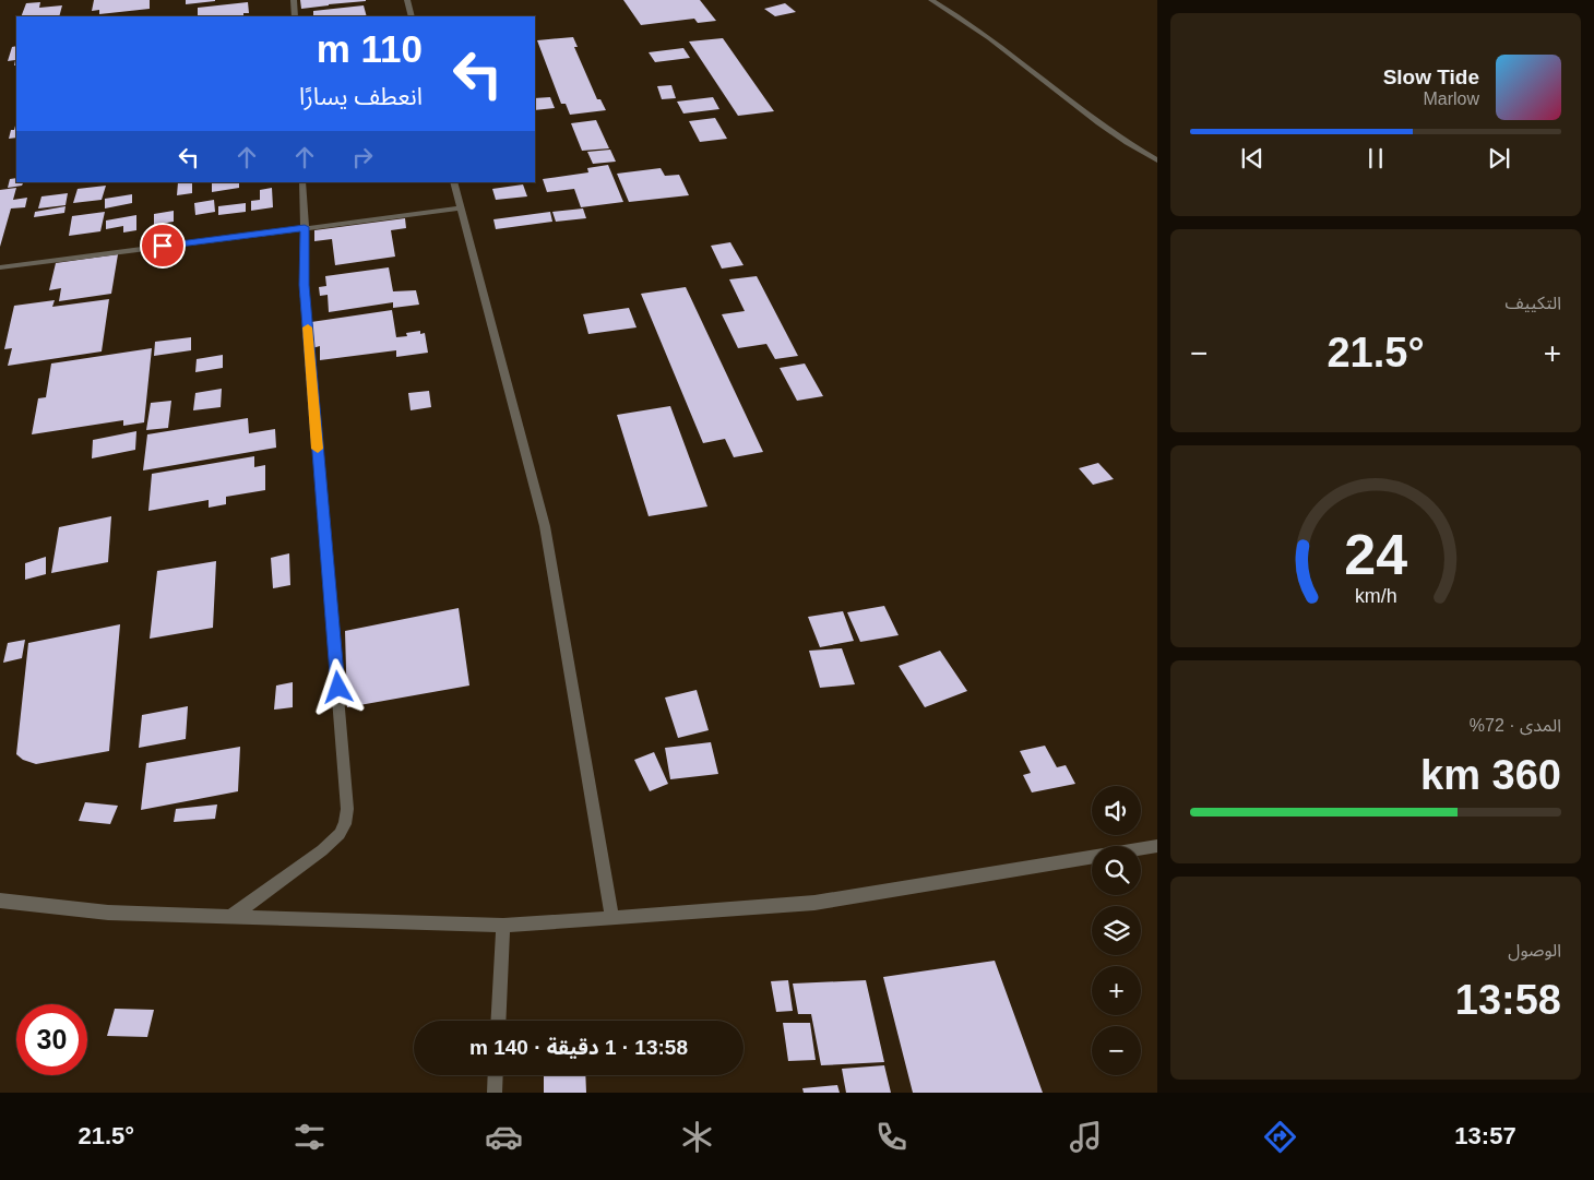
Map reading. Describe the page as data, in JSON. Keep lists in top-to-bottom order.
{
  "page": {
    "turn": ["110 m", "انعطف يسارًا"],
    "song": ["Slow Tide", "Marlow"],
    "tile": [
      "التكييف",
      ["المدى · 72%", "360 km"],
      ["الوصول", "13:58"]
    ],
    "heat": ["−", "21.5°", "+"],
    "map_buttons": ["+", "−"],
    "limit": "30",
    "trip": "13:58 · 1 دقيقة · 140 m",
    "tabs": ["13:57", "21.5°"],
    "gauge": ["24", "km/h"]
  }
}
